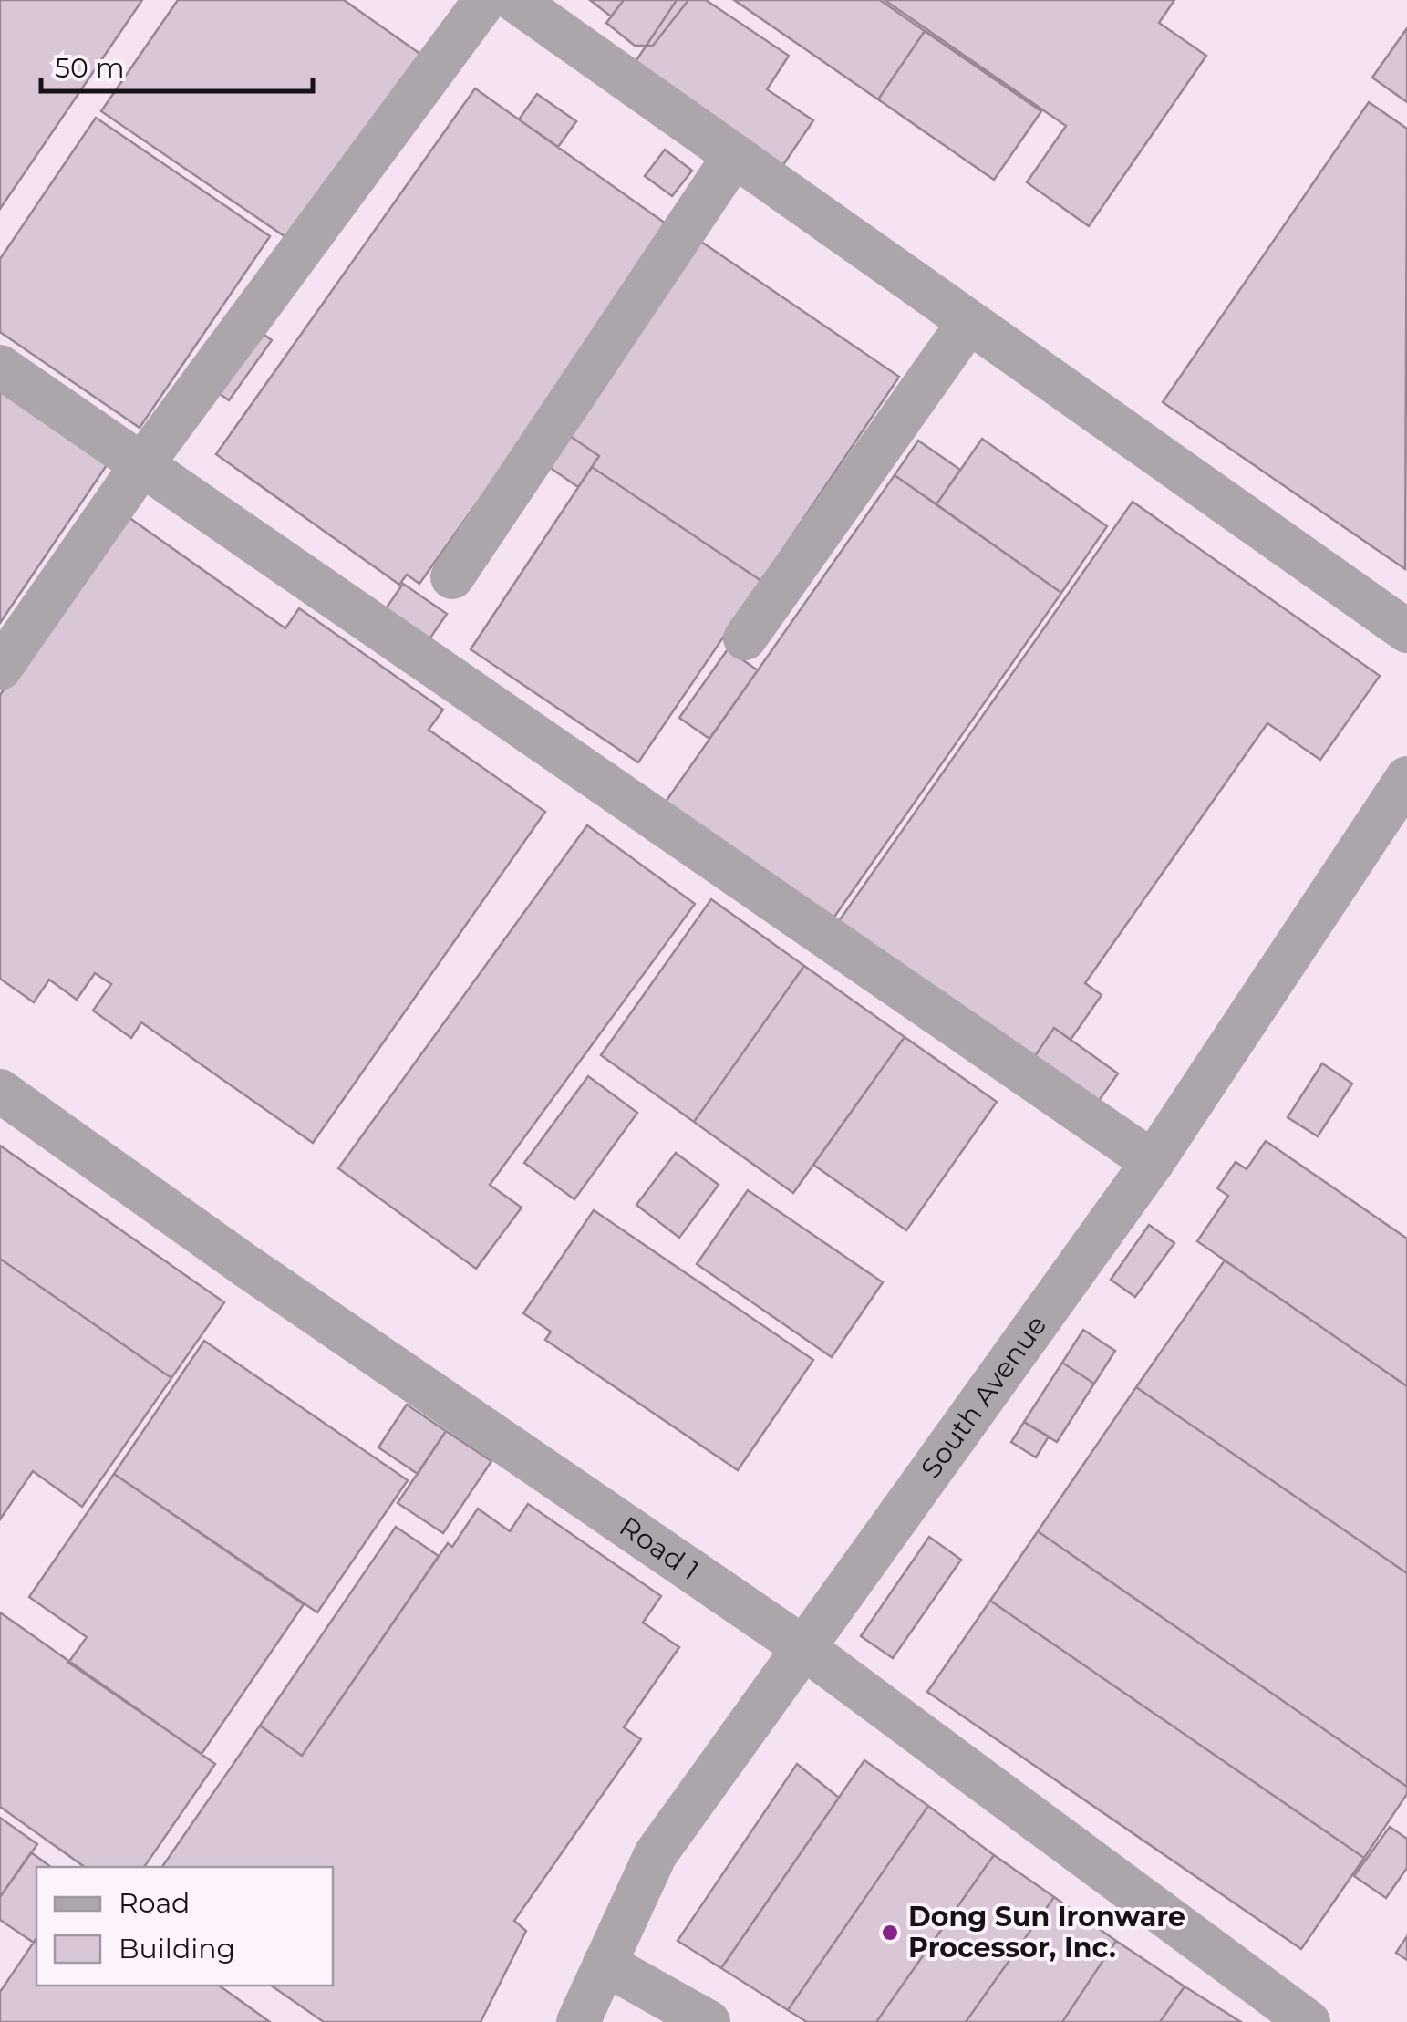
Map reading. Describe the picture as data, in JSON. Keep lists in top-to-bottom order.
{
  "streets": {
    "street": ["South Avenue", "Road 1"]
  },
  "crossings": [
    ["South Avenue", "Road 1"]
  ],
  "places": ["Dong Sun Ironware Processor, Inc."],
  "legend": ["Road", "Building"],
  "scale_bar": "50 m"
}
